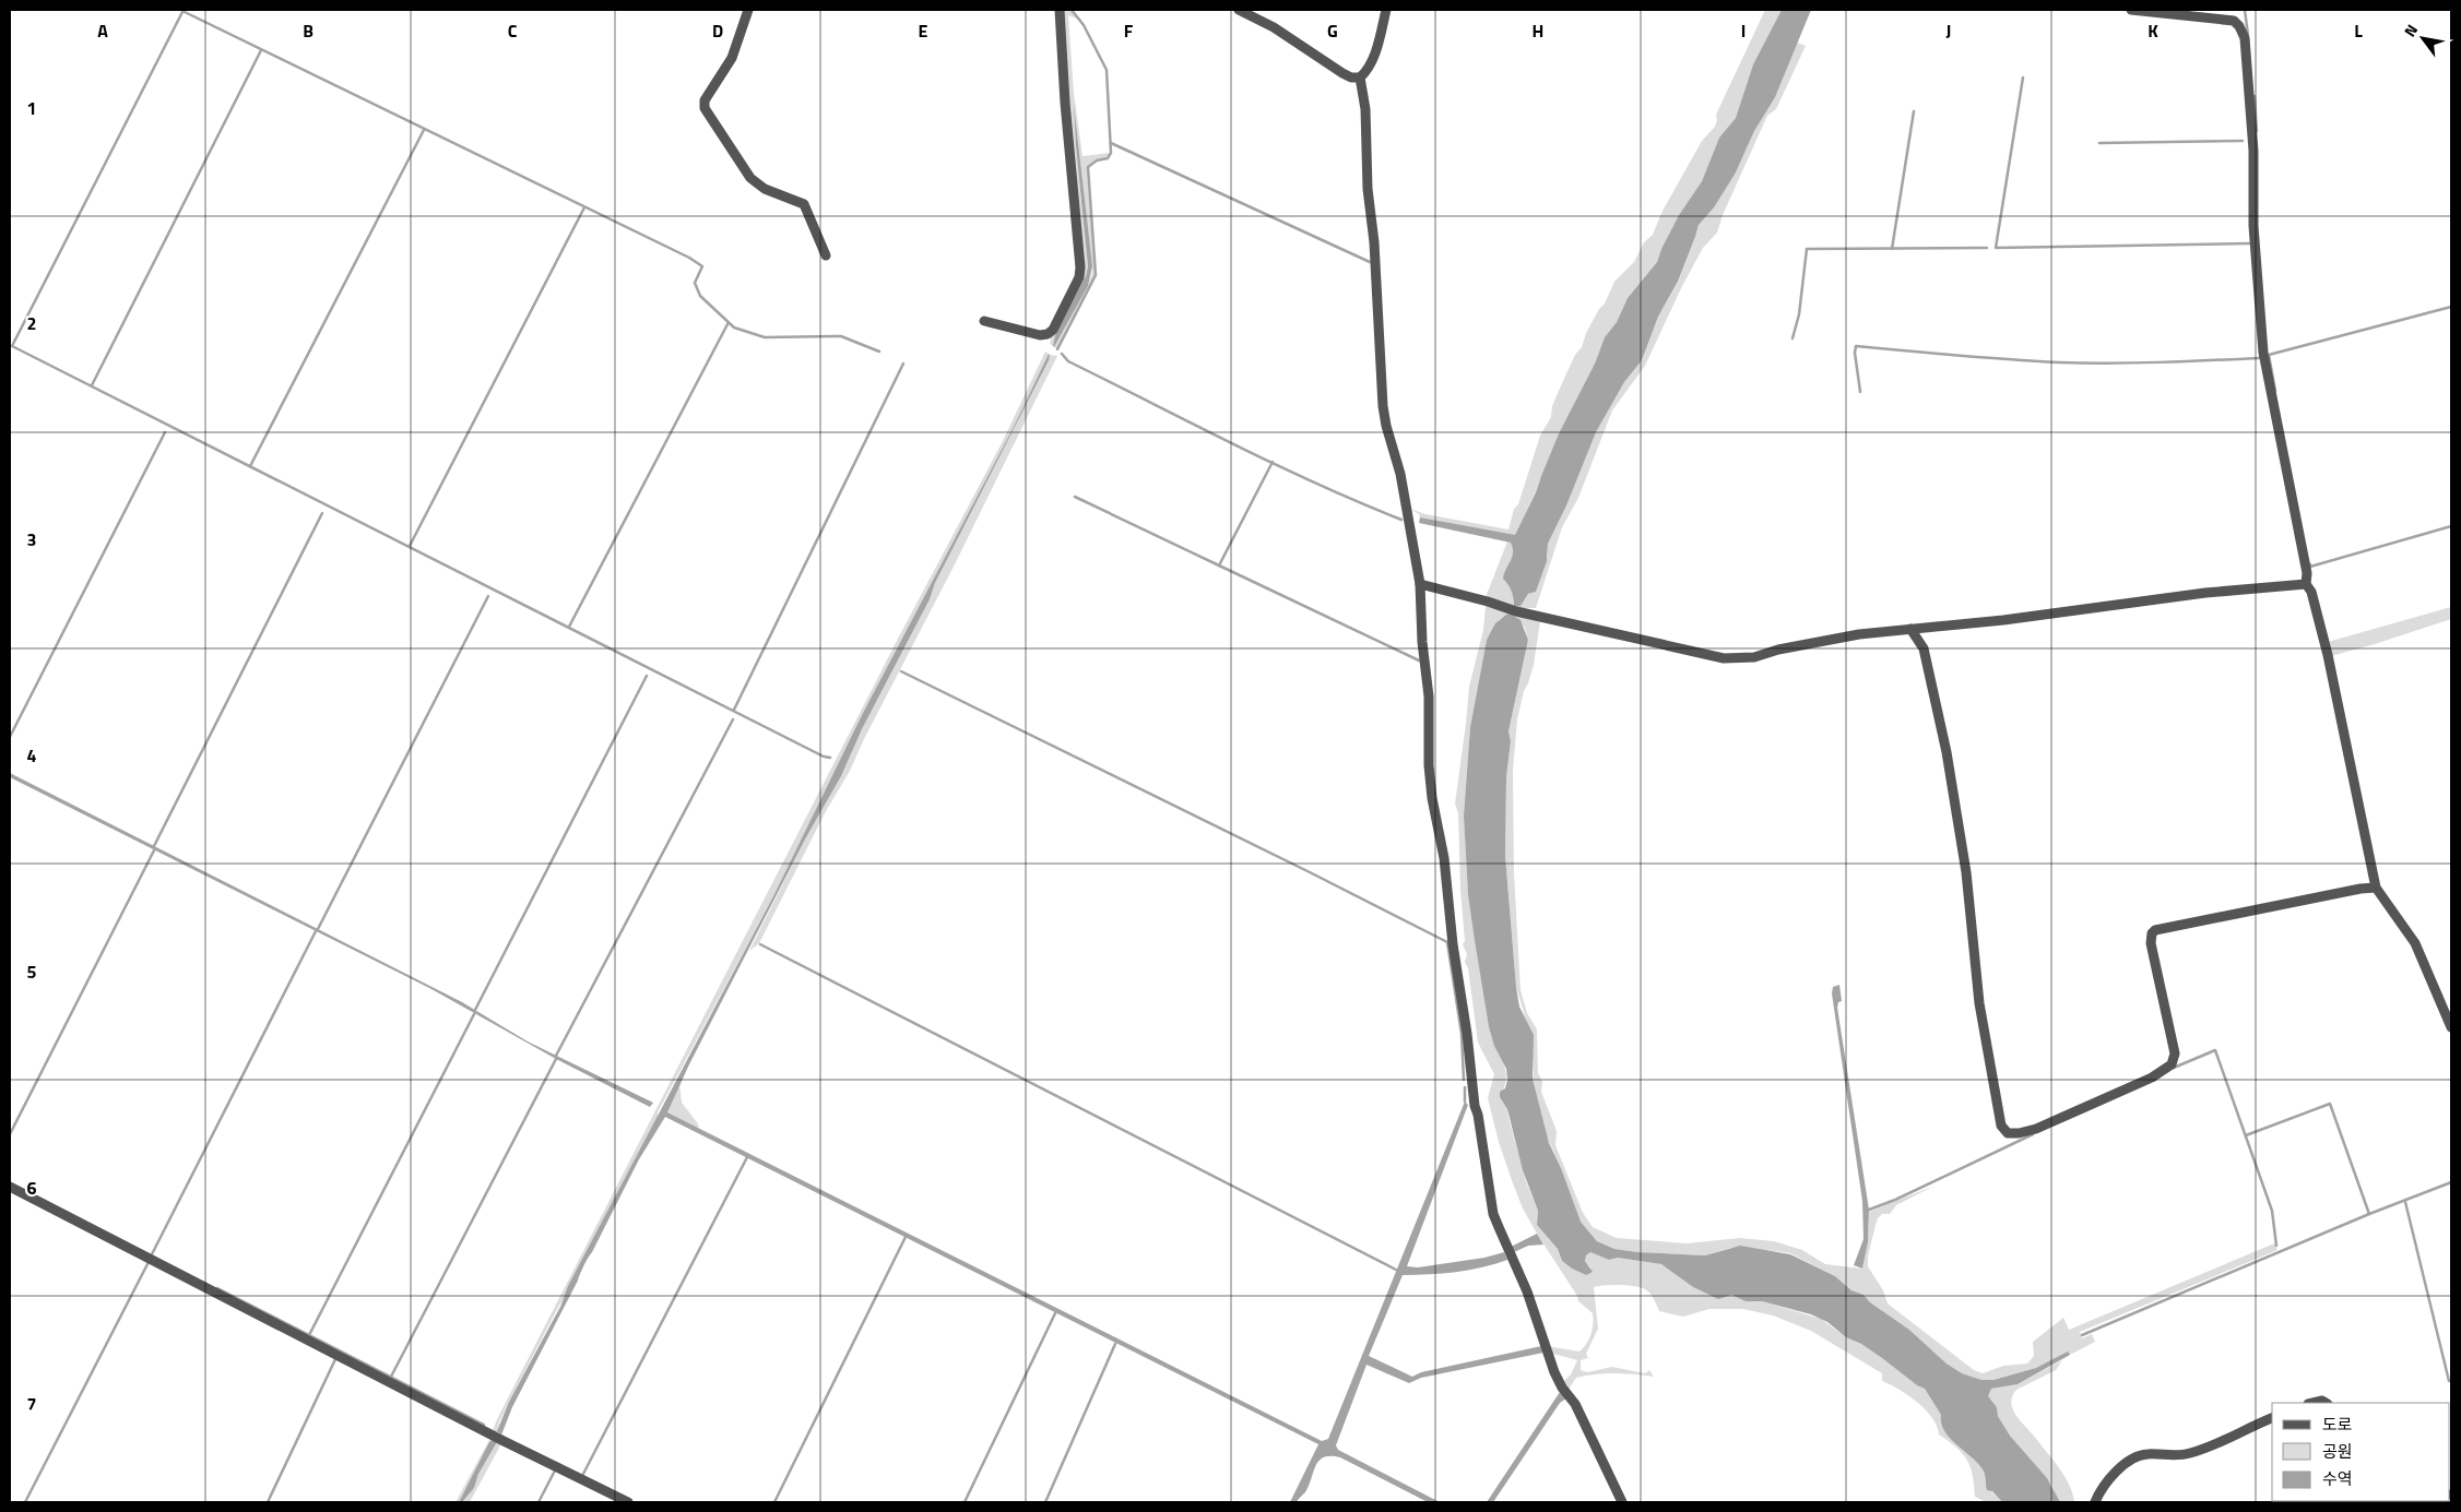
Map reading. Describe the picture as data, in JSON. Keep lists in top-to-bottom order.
{
  "legend": ["도로", "공원", "수역"],
  "north": "top left",
  "grid": {
    "columns": [
      "A",
      "B",
      "C",
      "D",
      "E",
      "F",
      "G",
      "H",
      "I",
      "J",
      "K",
      "L"
    ],
    "rows": [
      "1",
      "2",
      "3",
      "4",
      "5",
      "6",
      "7"
    ]
  }
}
